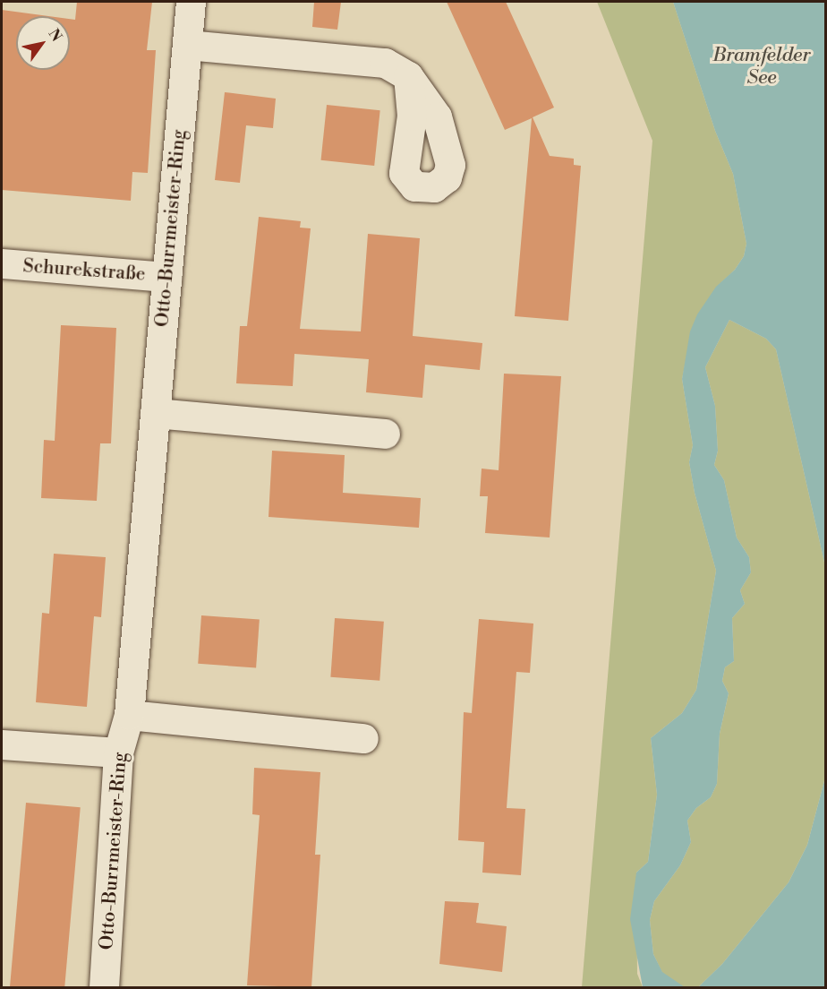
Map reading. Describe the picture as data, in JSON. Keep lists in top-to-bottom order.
{
  "streets": {
    "street": ["Otto-Burrmeister-Ring", "Schurekstraße"]
  },
  "crossings": [
    ["Otto-Burrmeister-Ring", "Schurekstraße"]
  ],
  "water": ["Bramfelder See"],
  "north": "top right"
}
